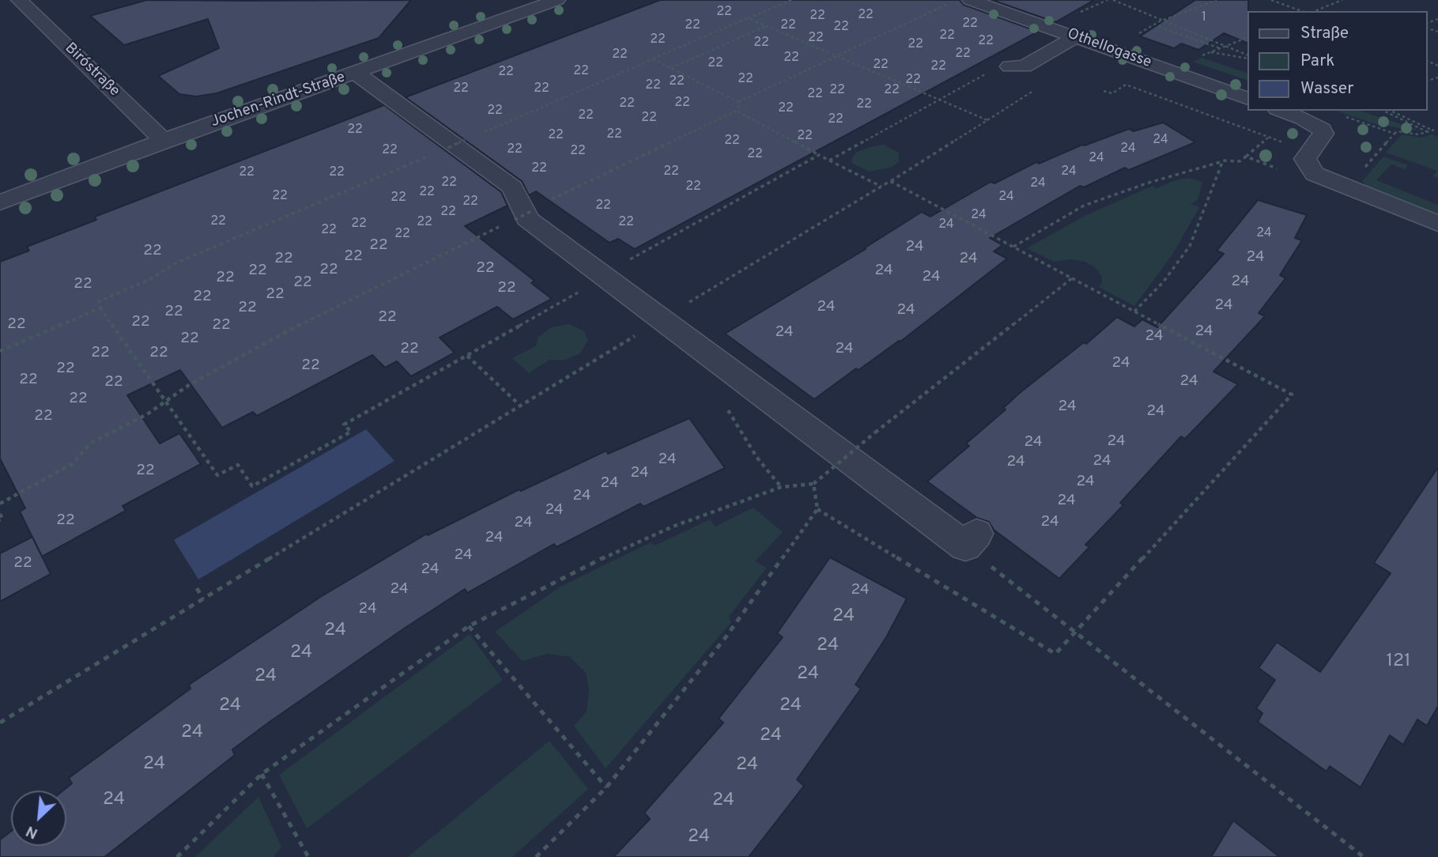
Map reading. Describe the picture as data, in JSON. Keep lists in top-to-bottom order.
{
  "streets": {
    "street": ["Othellogasse", "Biróstraße", "Jochen-Rindt-Straße"]
  },
  "crossings": [
    ["Biróstraße", "Jochen-Rindt-Straße"]
  ],
  "house_numbers": [
    "22",
    "22",
    "22",
    "1",
    "22",
    "22",
    "22",
    "22",
    "22",
    "22",
    "22",
    "22",
    "22",
    "22",
    "22",
    "22",
    "22",
    "22",
    "22",
    "22",
    "22",
    "22",
    "22",
    "22",
    "22",
    "22",
    "22",
    "22",
    "22",
    "22",
    "22",
    "22",
    "22",
    "22",
    "22",
    "22",
    "22",
    "22",
    "22",
    "22",
    "22",
    "22",
    "22",
    "24",
    "22",
    "24",
    "22",
    "22",
    "22",
    "22",
    "24",
    "22",
    "22",
    "24",
    "22",
    "22",
    "22",
    "24",
    "22",
    "22",
    "22",
    "24",
    "22",
    "22",
    "22",
    "22",
    "24",
    "22",
    "22",
    "22",
    "22",
    "24",
    "22",
    "24",
    "22",
    "22",
    "24",
    "22",
    "22",
    "24",
    "22",
    "24",
    "22",
    "22",
    "22",
    "24",
    "24",
    "22",
    "24",
    "22",
    "22",
    "22",
    "22",
    "22",
    "24",
    "24",
    "22",
    "24",
    "22",
    "22",
    "22",
    "22",
    "22",
    "24",
    "24",
    "24",
    "22",
    "22",
    "24",
    "22",
    "22",
    "24",
    "22",
    "22",
    "22",
    "24",
    "22",
    "22",
    "24",
    "24",
    "22",
    "24",
    "24",
    "24",
    "24",
    "24",
    "22",
    "24",
    "24",
    "24",
    "24",
    "24",
    "24",
    "22",
    "24",
    "24",
    "24",
    "24",
    "22",
    "24",
    "24",
    "24",
    "24",
    "24",
    "24",
    "24",
    "24",
    "121",
    "24",
    "24",
    "24",
    "24",
    "24",
    "24",
    "24",
    "24",
    "24",
    "24",
    "24"
  ],
  "legend": ["Straße", "Park", "Wasser"],
  "north": "bottom left"
}
